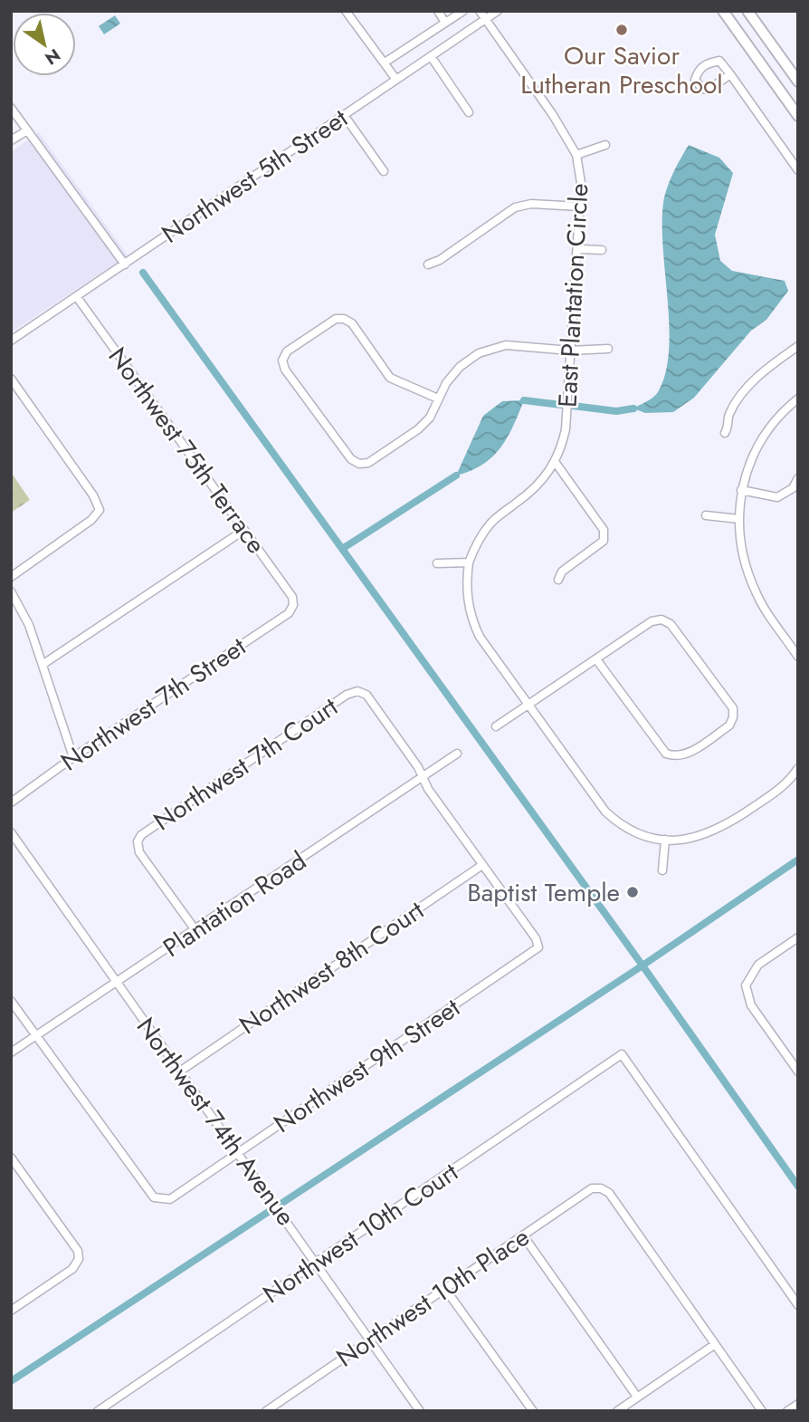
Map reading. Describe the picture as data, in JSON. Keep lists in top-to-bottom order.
{
  "streets": {
    "street": [
      "Northwest 5th Street",
      "East Plantation Circle",
      "Northwest 75th Terrace",
      "Northwest 7th Street",
      "Northwest 7th Court",
      "Plantation Road",
      "Northwest 8th Court",
      "Northwest 9th Street",
      "Northwest 74th Avenue",
      "Northwest 10th Court",
      "Northwest 10th Place"
    ]
  },
  "crossings": [
    ["Northwest 5th Street", "East Plantation Circle"],
    ["Northwest 5th Street", "Northwest 75th Terrace"],
    ["Northwest 75th Terrace", "Northwest 7th Street"],
    ["Northwest 7th Court", "Plantation Road"],
    ["Plantation Road", "Northwest 9th Street"],
    ["Plantation Road", "Northwest 74th Avenue"],
    ["Northwest 8th Court", "Northwest 9th Street"],
    ["Northwest 8th Court", "Northwest 74th Avenue"],
    ["Northwest 9th Street", "Northwest 74th Avenue"],
    ["Northwest 74th Avenue", "Northwest 10th Court"],
    ["Northwest 74th Avenue", "Northwest 10th Place"]
  ],
  "places": ["Our Savior Lutheran Preschool", "Baptist Temple"],
  "north": "bottom right"
}
